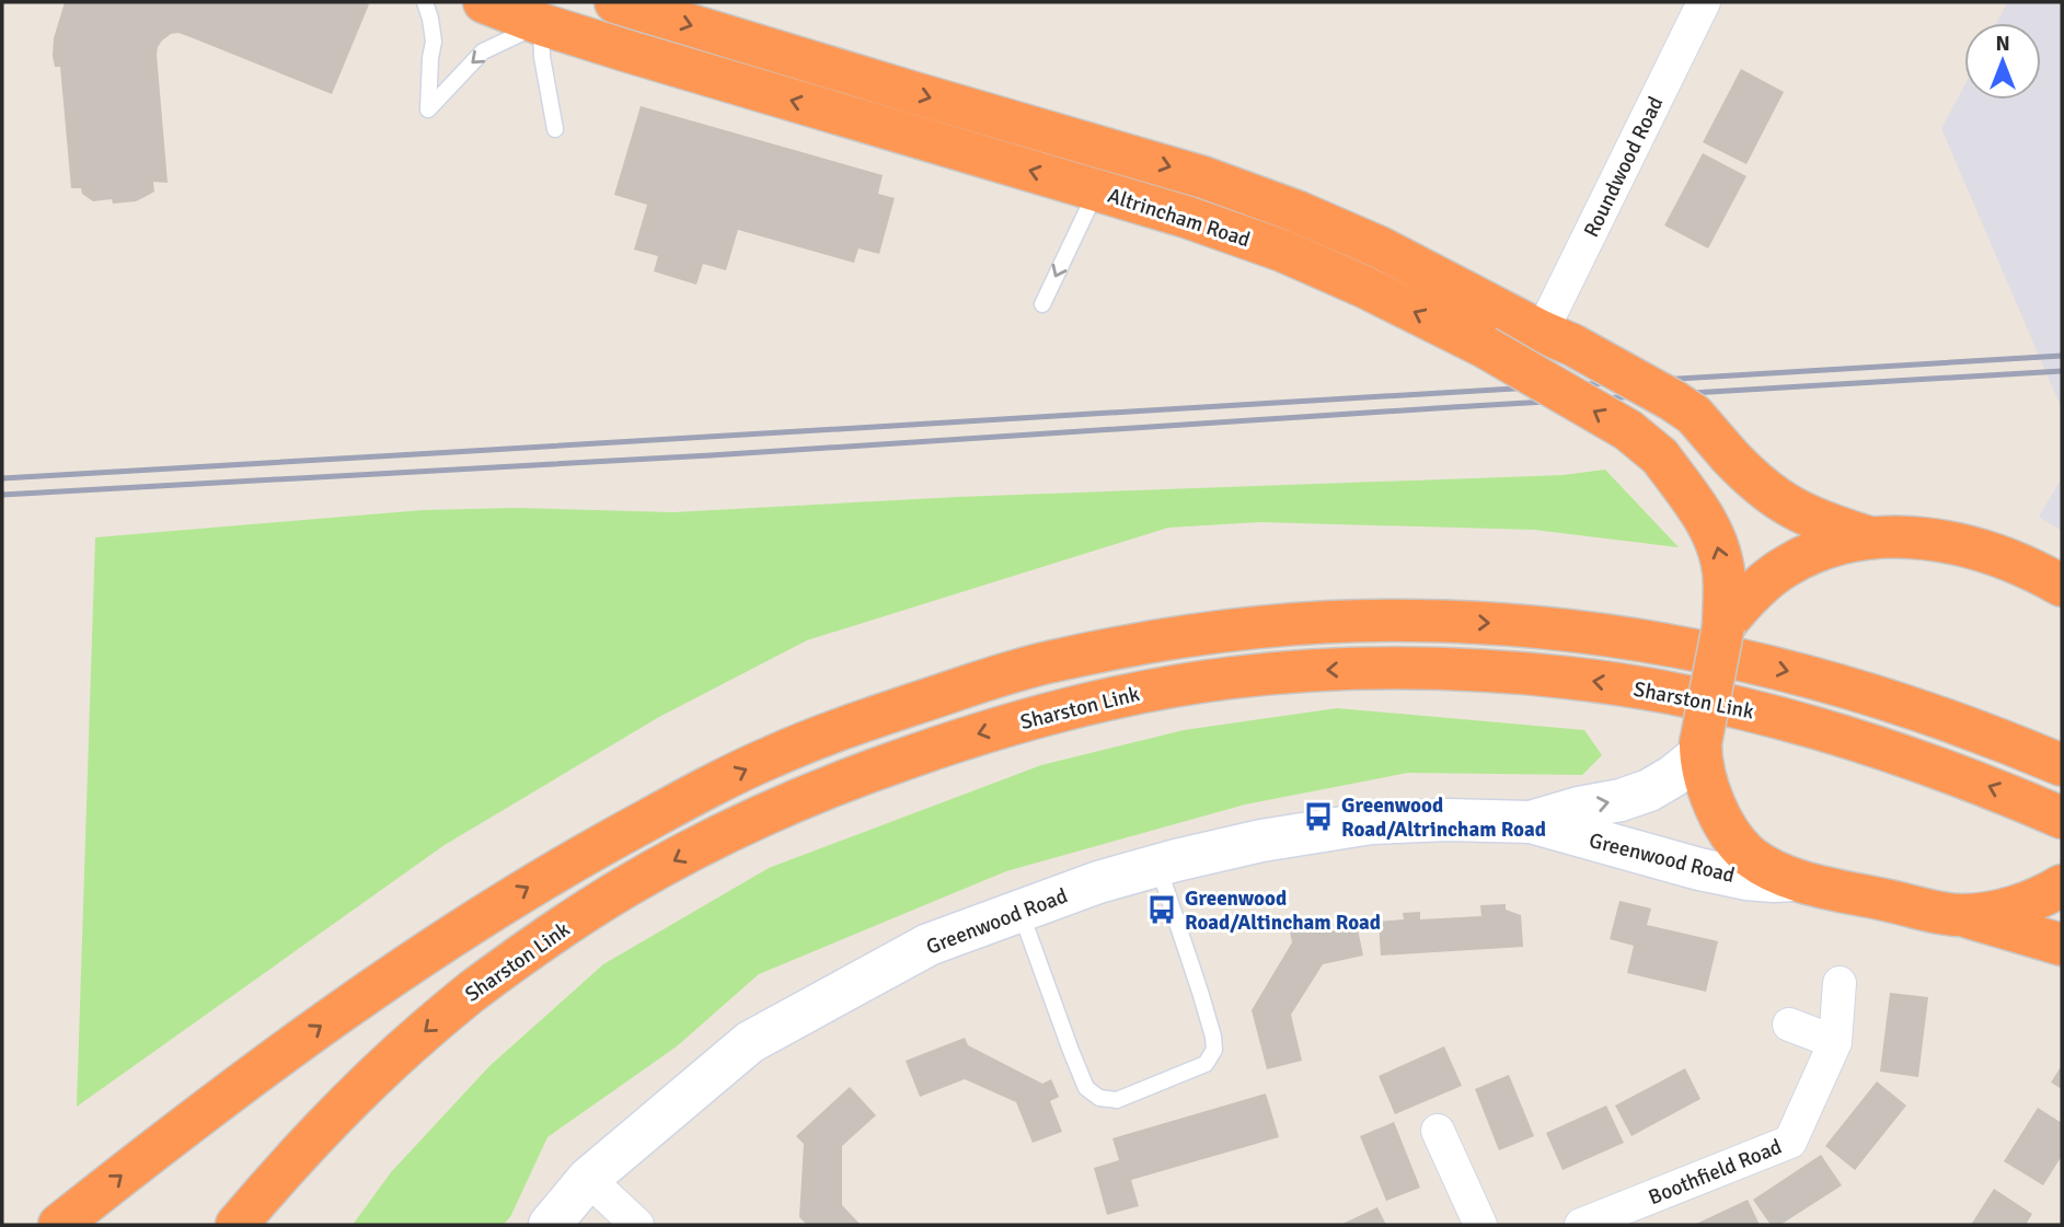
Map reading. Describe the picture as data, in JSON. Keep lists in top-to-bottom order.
{
  "streets": {
    "highway": ["Altrincham Road", "Sharston Link"],
    "street": ["Roundwood Road", "Greenwood Road", "Boothfield Road"]
  },
  "crossings": [
    ["Roundwood Road", "Altrincham Road"],
    ["Altrincham Road", "Greenwood Road"]
  ],
  "places": {
    "bus stop": ["Greenwood Road/Altrincham Road", "Greenwood Road/Altincham Road"]
  },
  "north": "top"
}
